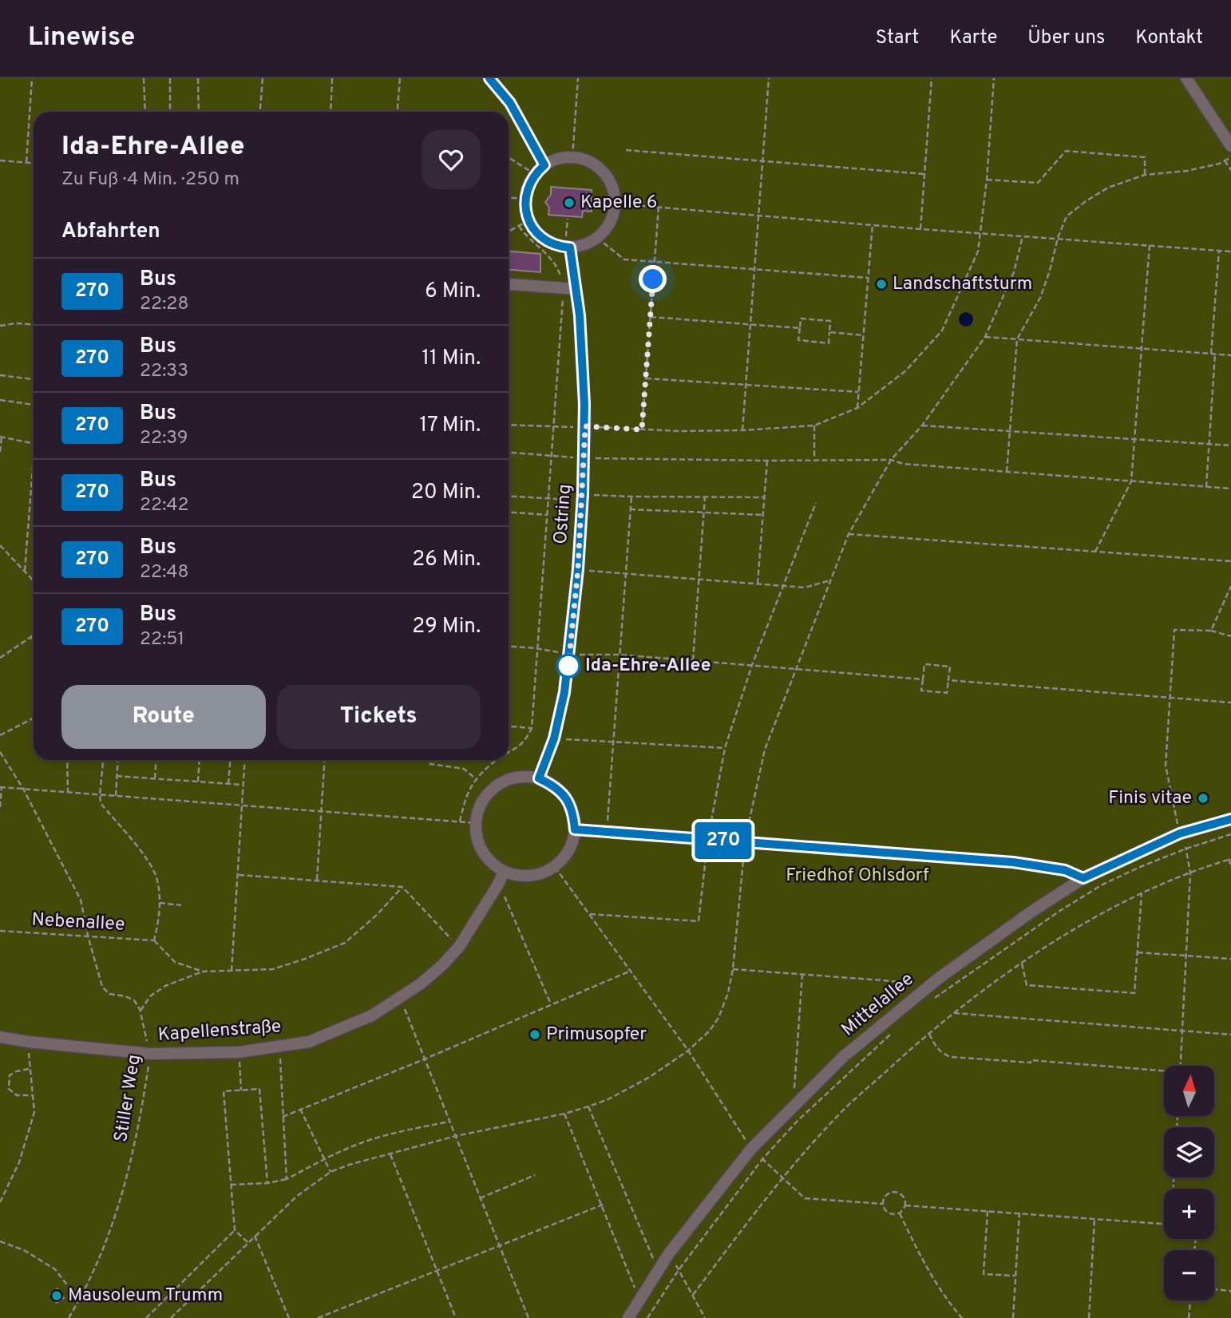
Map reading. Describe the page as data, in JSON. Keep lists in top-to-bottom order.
{
  "streets": {
    "street": ["Ostring", "Mittelallee", "Kapellenstraße"],
    "path": ["Nebenallee", "Stiller Weg"]
  },
  "crossings": [
    ["Ostring", "Kapellenstraße"],
    ["Kapellenstraße", "Stiller Weg"]
  ],
  "parks": ["Friedhof Ohlsdorf"],
  "places": [
    "Kapelle 6",
    "Landschaftsturm",
    "Ida-Ehre-Allee",
    "Finis vitae",
    "Primusopfer",
    "Mausoleum Trumm"
  ],
  "lines": ["bus line 270"],
  "north": "top",
  "page": {
    "header": "Linewise",
    "nav": [
      "Start",
      "Karte",
      "Über uns",
      "Kontakt"
    ],
    "on_map": "270",
    "heading": [
      ["Ida-Ehre-Allee", "Zu Fuß · 4 Min. · 250 m"],
      "Abfahrten"
    ],
    "list": [
      {
        "mark": "270",
        "name": "Bus",
        "note": "22:28",
        "value": "6 Min."
      },
      {
        "mark": "270",
        "name": "Bus",
        "note": "22:33",
        "value": "11 Min."
      },
      {
        "mark": "270",
        "name": "Bus",
        "note": "22:39",
        "value": "17 Min."
      },
      {
        "mark": "270",
        "name": "Bus",
        "note": "22:42",
        "value": "20 Min."
      },
      {
        "mark": "270",
        "name": "Bus",
        "note": "22:48",
        "value": "26 Min."
      },
      {
        "mark": "270",
        "name": "Bus",
        "note": "22:51",
        "value": "29 Min."
      }
    ],
    "buttons": ["Route", "Tickets"],
    "map_buttons": ["+", "−"]
  }
}
